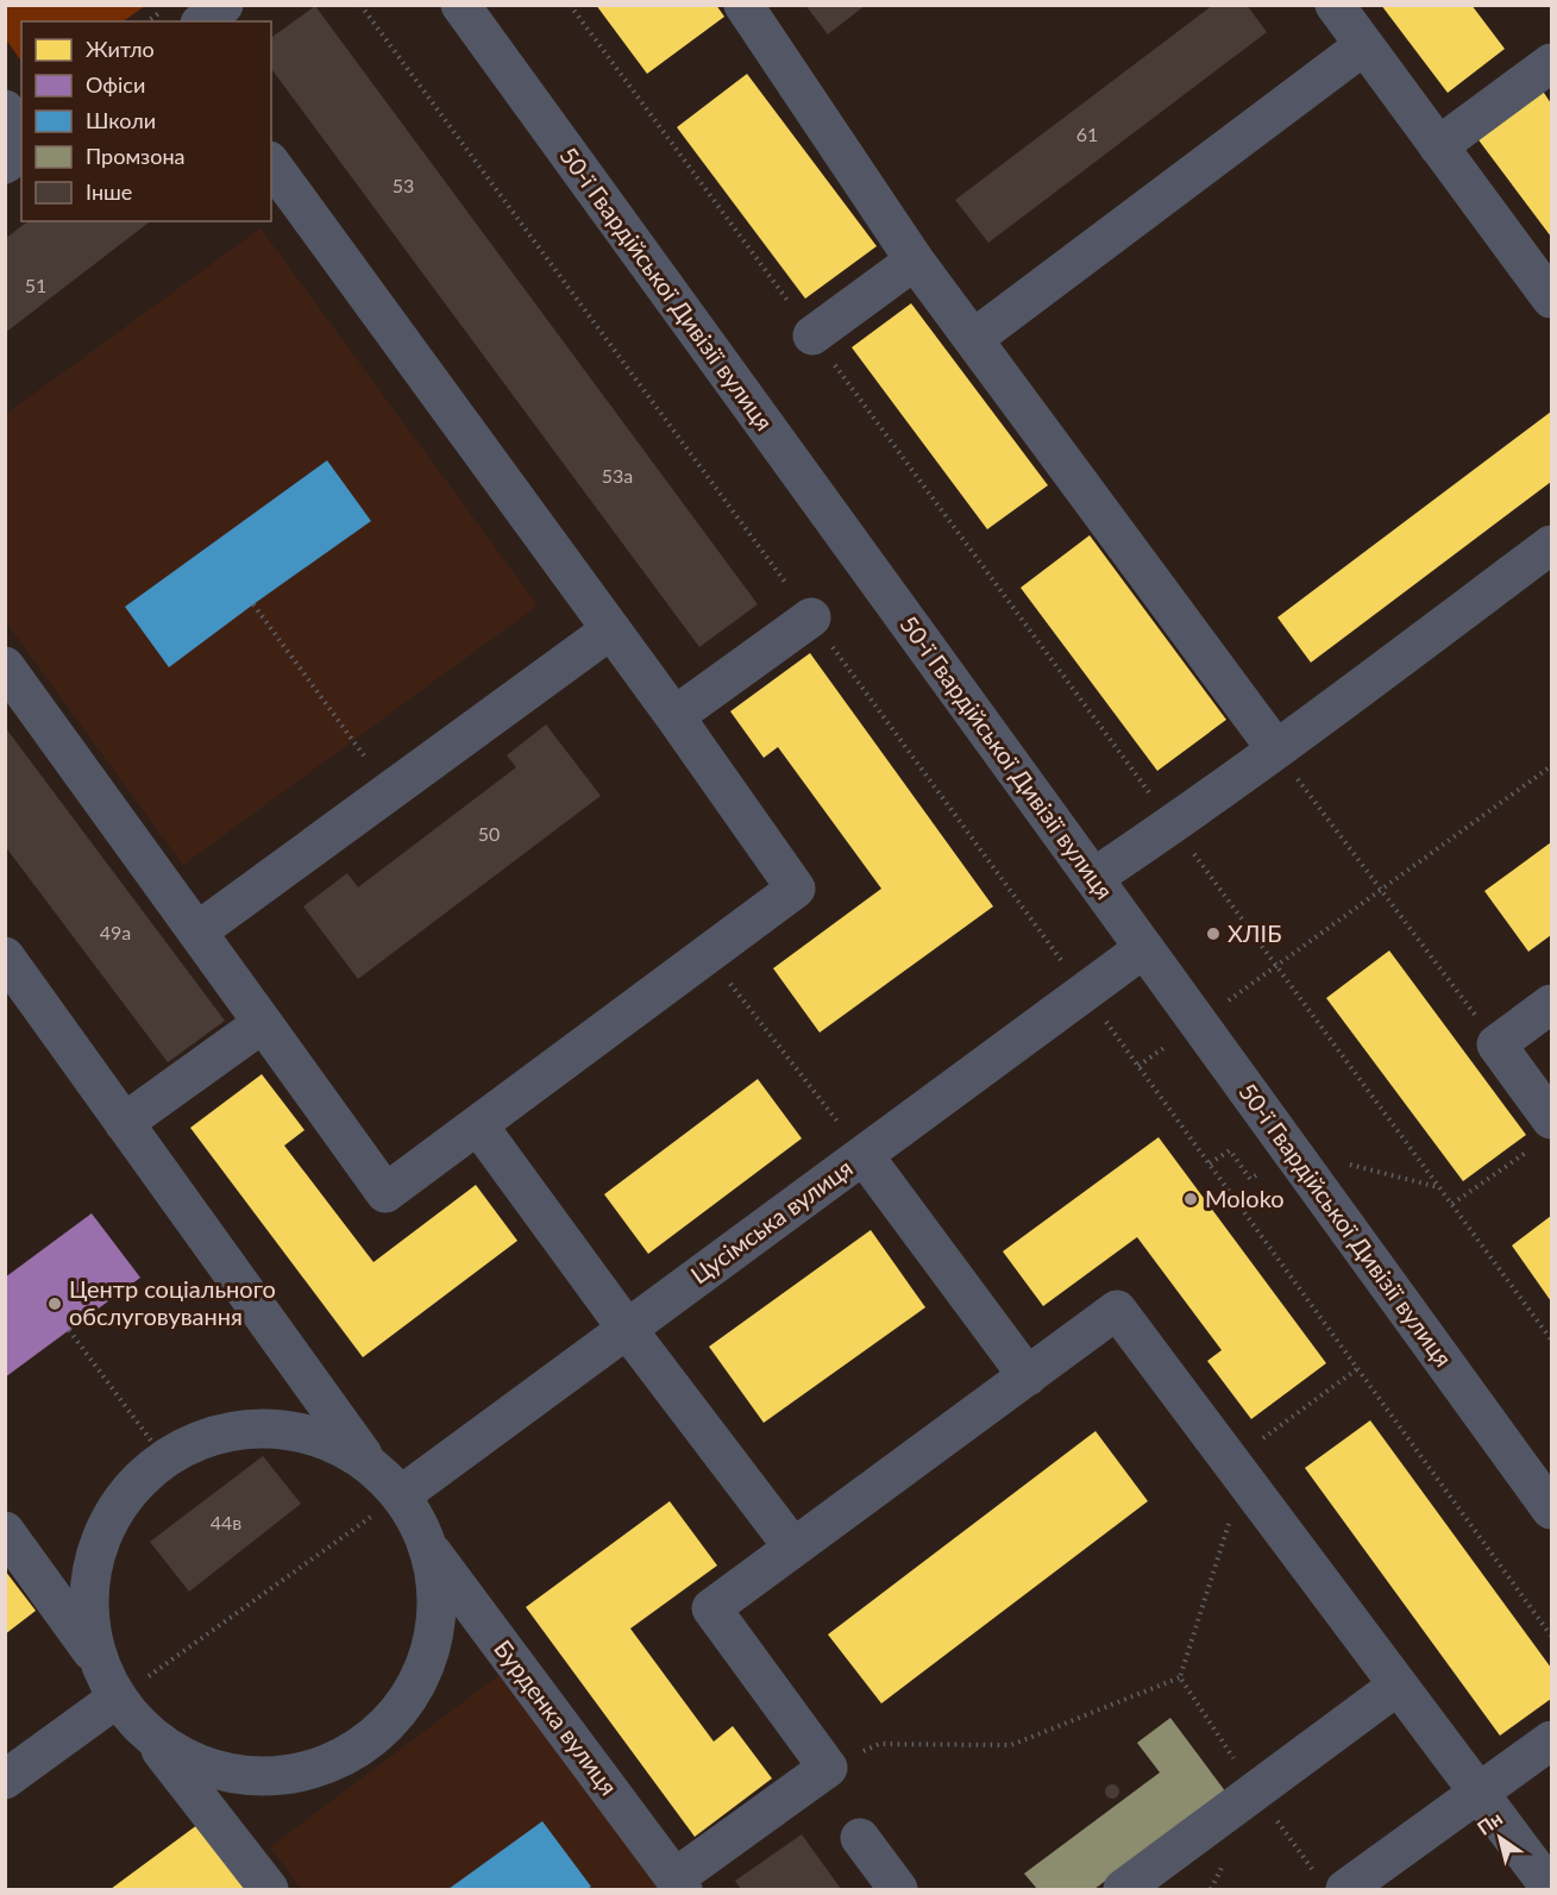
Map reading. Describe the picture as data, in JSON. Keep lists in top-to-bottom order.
{
  "streets": {
    "street": ["50-ї Гвардійської Дивізії вулиця", "Цусімська вулиця", "Бурденка вулиця"]
  },
  "crossings": [
    ["50-ї Гвардійської Дивізії вулиця", "Цусімська вулиця"]
  ],
  "places": ["ХЛІБ", "Moloko", "Центр соціального обслуговування"],
  "house_numbers": [
    "61",
    "53",
    "51",
    "53а",
    "50",
    "49а",
    "44в"
  ],
  "legend": [
    "Житло",
    "Офіси",
    "Школи",
    "Промзона",
    "Інше"
  ],
  "north": "top left"
}
